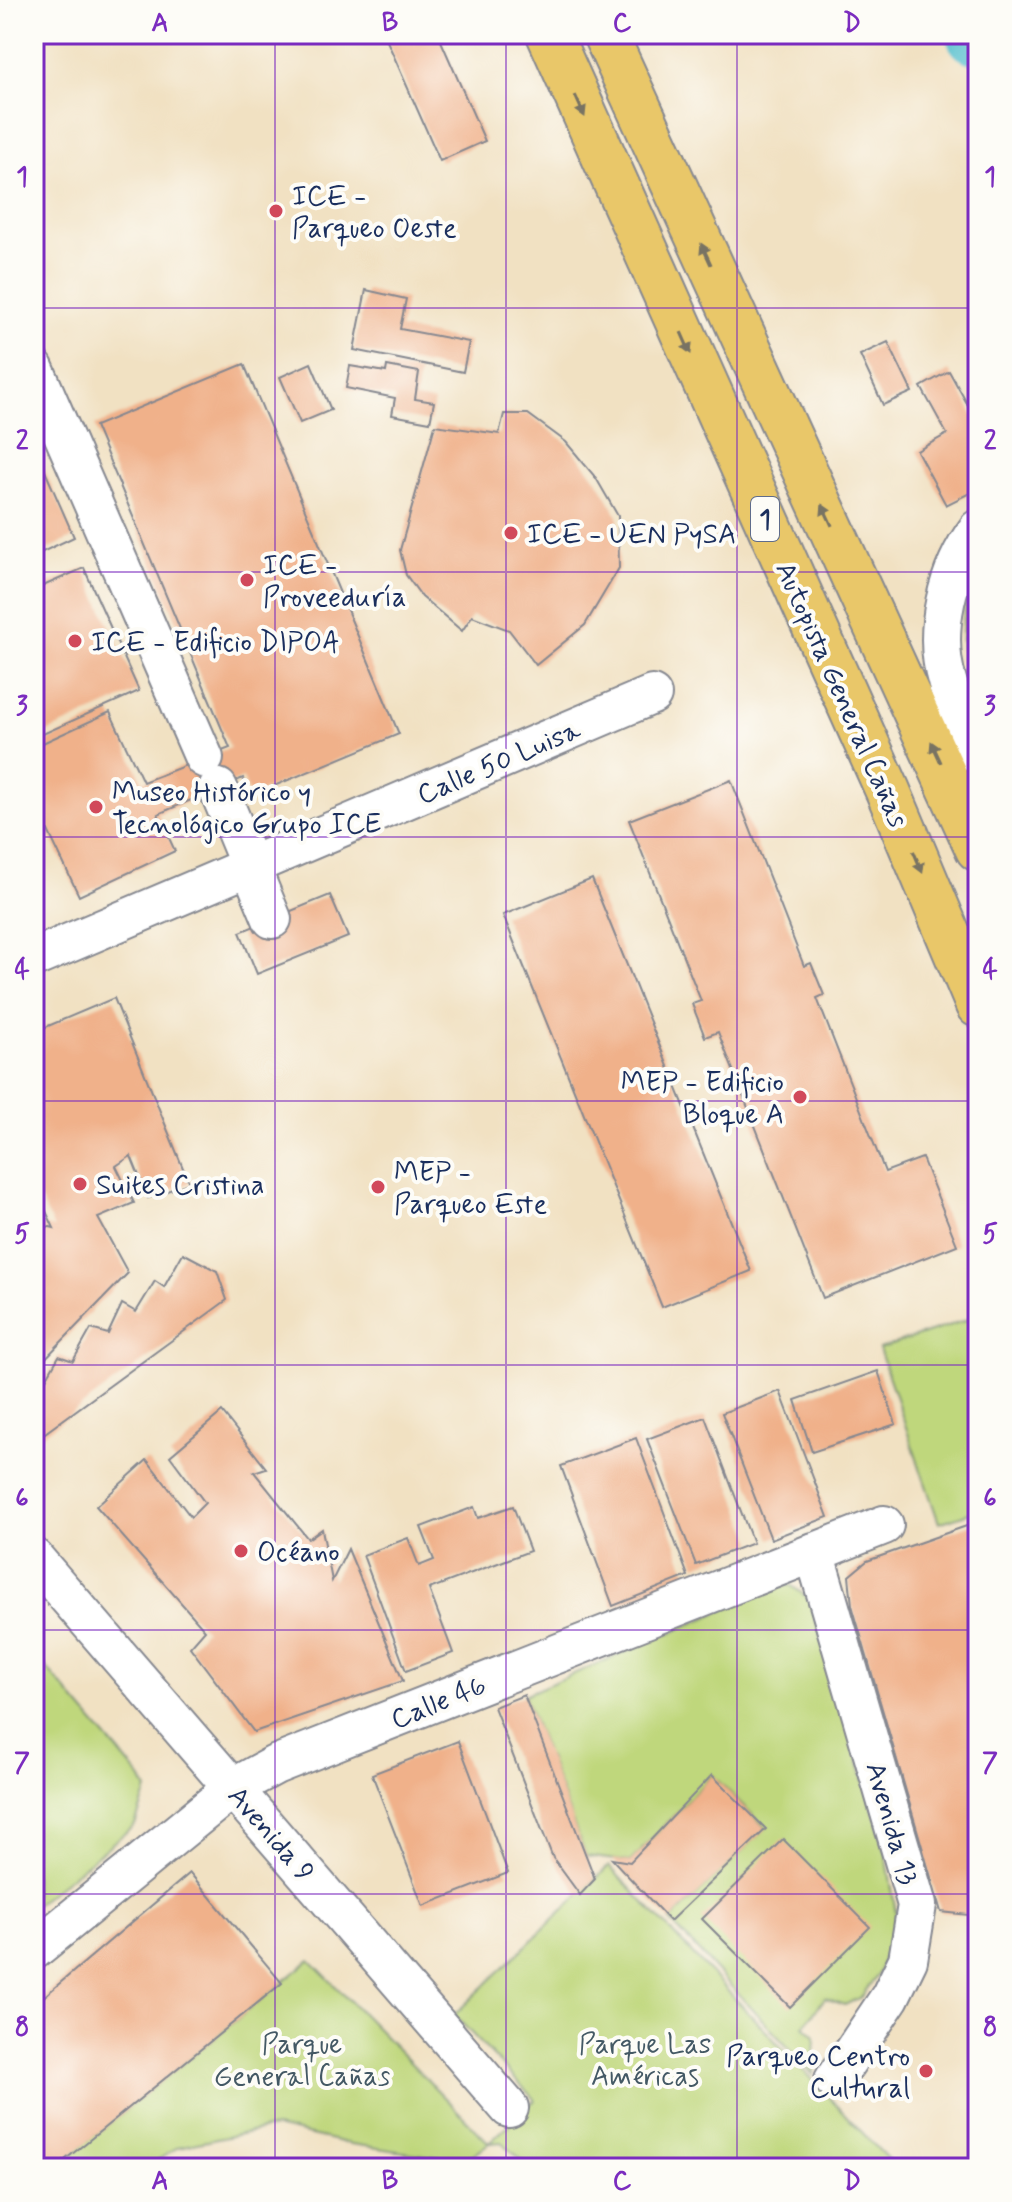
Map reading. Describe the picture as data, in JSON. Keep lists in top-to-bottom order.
{
  "streets": {
    "highway": ["1", "Autopista General Cañas"],
    "street": [
      "Calle 50 Luisa",
      "Calle 46",
      "Avenida 13",
      "Avenida 9"
    ]
  },
  "crossings": [
    ["Calle 46", "Avenida 13"],
    ["Calle 46", "Avenida 9"]
  ],
  "parks": ["Parque General Cañas", "Parque Las Américas"],
  "places": [
    "ICE - Parqueo Oeste",
    "ICE - UEN PySA",
    "ICE - Proveeduría",
    "ICE - Edificio DIPOA",
    "Museo Histórico y Tecnológico Grupo ICE",
    "MEP - Edificio Bloque A",
    "Suites Cristina",
    "MEP - Parqueo Este",
    "Océano",
    "Parqueo Centro Cultural"
  ],
  "grid": {
    "columns": [
      "A",
      "B",
      "C",
      "D"
    ],
    "rows": [
      "1",
      "2",
      "3",
      "4",
      "5",
      "6",
      "7",
      "8"
    ]
  }
}
